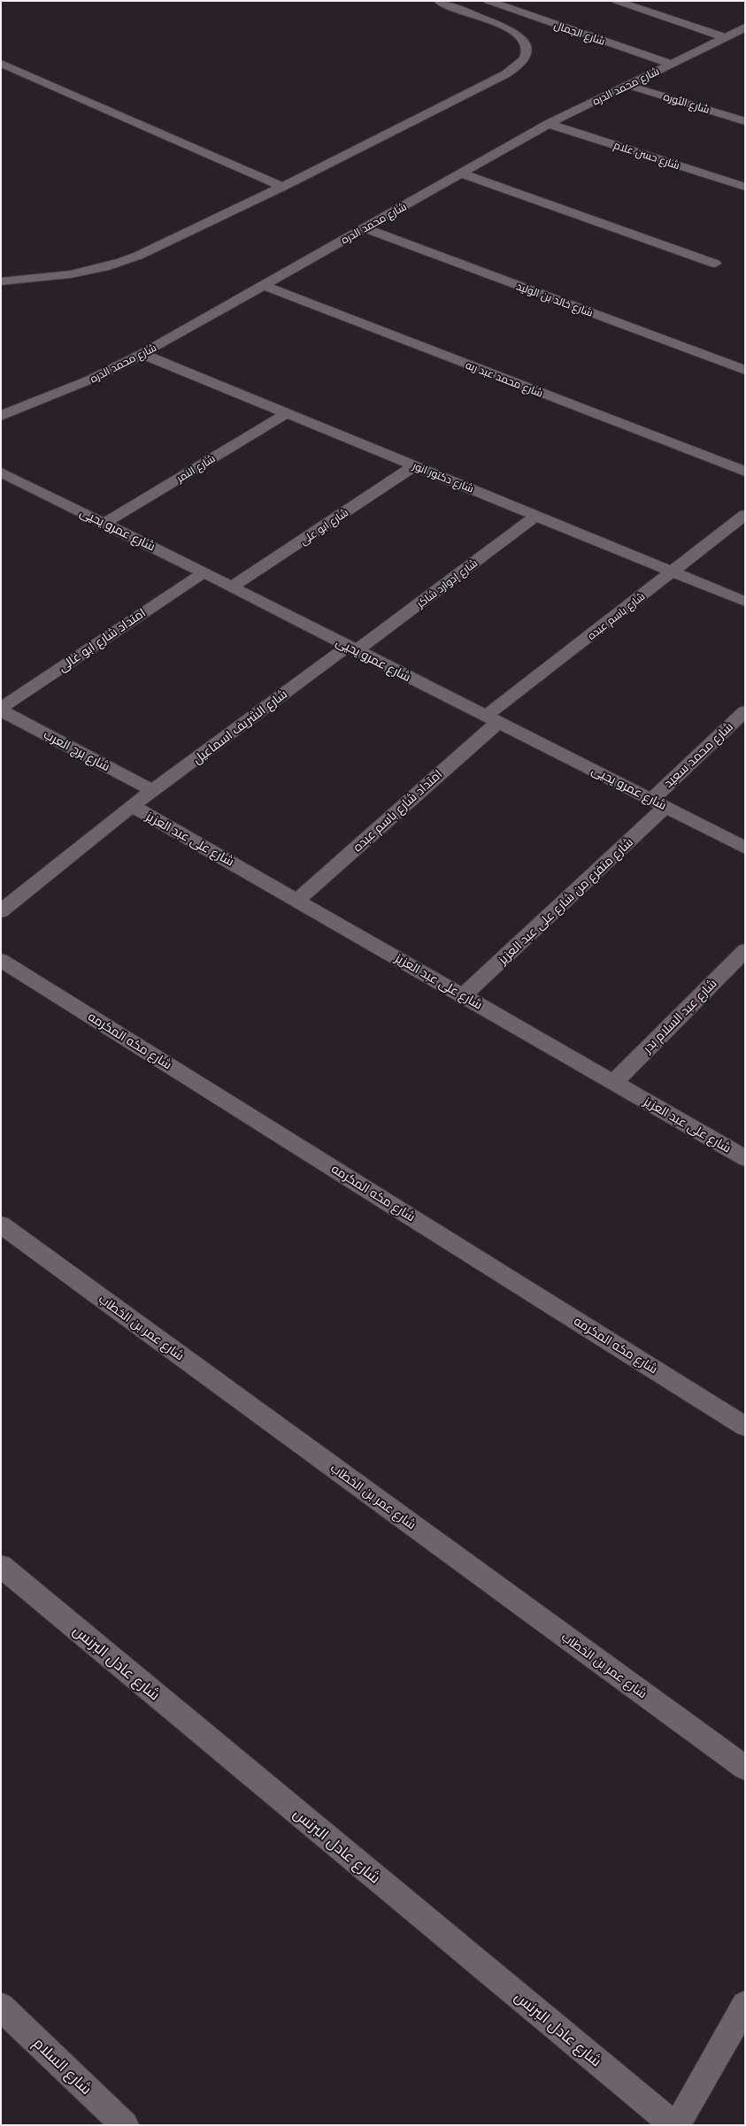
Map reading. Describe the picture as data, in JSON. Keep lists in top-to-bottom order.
{
  "streets": {
    "street": [
      "شارع الجمال",
      "شارع محمد الدره",
      "شارع الثوره",
      "شارع حسن علام",
      "شارع خالد بن الوليد",
      "شارع محمد عبد ربه",
      "شارع النمر",
      "شارع دكتور انور",
      "شارع ابو على",
      "شارع عمرو يحيى",
      "شارع إدوارد شاكر",
      "شارع باسم عبده",
      "امتداد شارع ابو غالى",
      "شارع الشريف اسماعيل",
      "شارع برج العرب",
      "شارع محمد سعيد",
      "امتداد شارع باسم عبده",
      "شارع على عبد العزيز",
      "شارع متفرع من شارع على عبد العزيز",
      "شارع عبد السلام بدر",
      "شارع مكه المكرمه",
      "شارع عمر بن الخطاب",
      "شارع عادل البرنس",
      "شارع السلام"
    ]
  },
  "crossings": [
    ["شارع الجمال", "شارع محمد الدره"],
    ["شارع محمد الدره", "شارع الثوره"],
    ["شارع محمد الدره", "شارع حسن علام"],
    ["شارع محمد الدره", "شارع خالد بن الوليد"],
    ["شارع محمد الدره", "شارع محمد عبد ربه"],
    ["شارع محمد الدره", "شارع دكتور انور"],
    ["شارع النمر", "شارع دكتور انور"],
    ["شارع النمر", "شارع عمرو يحيى"],
    ["شارع دكتور انور", "شارع ابو على"],
    ["شارع دكتور انور", "شارع إدوارد شاكر"],
    ["شارع دكتور انور", "شارع باسم عبده"],
    ["شارع ابو على", "شارع عمرو يحيى"],
    ["شارع عمرو يحيى", "شارع إدوارد شاكر"],
    ["شارع عمرو يحيى", "شارع باسم عبده"],
    ["شارع عمرو يحيى", "امتداد شارع ابو غالى"],
    ["شارع عمرو يحيى", "شارع الشريف اسماعيل"],
    ["شارع عمرو يحيى", "شارع محمد سعيد"],
    ["شارع عمرو يحيى", "امتداد شارع باسم عبده"],
    ["شارع عمرو يحيى", "شارع متفرع من شارع على عبد العزيز"],
    ["شارع إدوارد شاكر", "شارع الشريف اسماعيل"],
    ["شارع باسم عبده", "امتداد شارع باسم عبده"],
    ["امتداد شارع ابو غالى", "شارع برج العرب"],
    ["شارع الشريف اسماعيل", "شارع برج العرب"],
    ["شارع الشريف اسماعيل", "شارع على عبد العزيز"],
    ["شارع محمد سعيد", "شارع متفرع من شارع على عبد العزيز"],
    ["امتداد شارع باسم عبده", "شارع على عبد العزيز"],
    ["شارع على عبد العزيز", "شارع متفرع من شارع على عبد العزيز"],
    ["شارع على عبد العزيز", "شارع عبد السلام بدر"]
  ]
}
